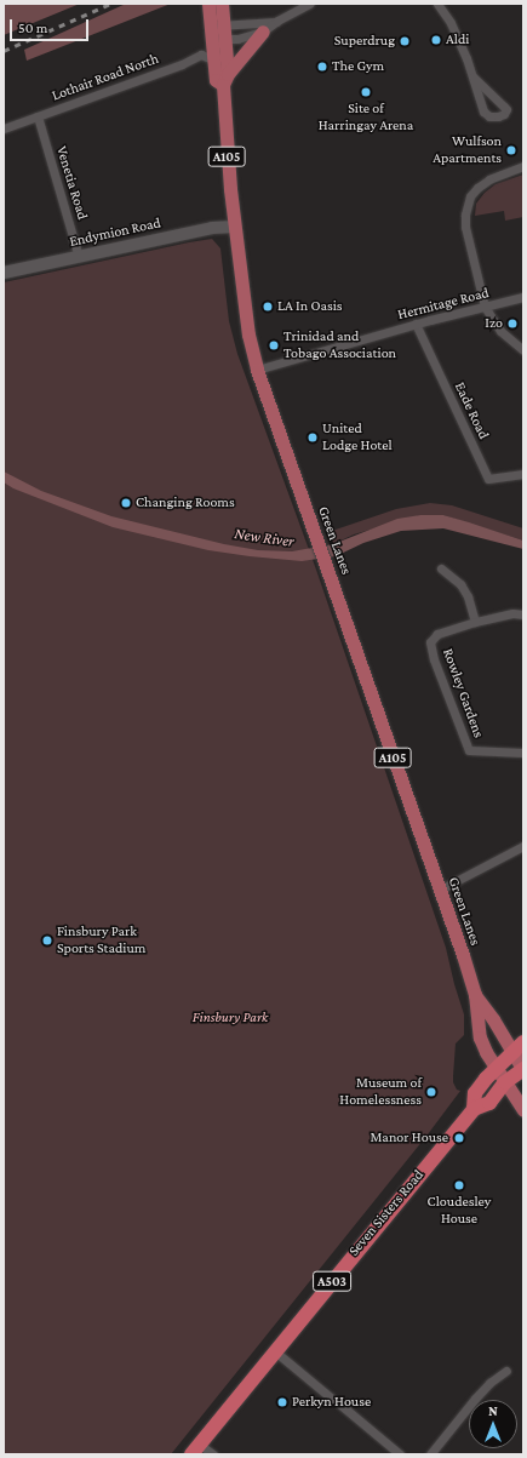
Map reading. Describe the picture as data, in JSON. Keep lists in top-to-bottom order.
{
  "streets": {
    "highway": ["Seven Sisters Road", "A503"],
    "main road": ["A105", "Endymion Road", "Green Lanes"],
    "street": [
      "Lothair Road North",
      "Venetia Road",
      "Hermitage Road",
      "Eade Road",
      "Rowley Gardens"
    ]
  },
  "crossings": [
    ["Lothair Road North", "Venetia Road"],
    ["Lothair Road North", "Green Lanes"],
    ["Venetia Road", "Endymion Road"],
    ["Endymion Road", "Green Lanes"],
    ["Hermitage Road", "Eade Road"],
    ["Hermitage Road", "Green Lanes"],
    ["Green Lanes", "Seven Sisters Road"]
  ],
  "water": ["New River"],
  "parks": ["Finsbury Park"],
  "places": [
    "Aldi",
    "Superdrug",
    "The Gym",
    "Site of Harringay Arena",
    "Wulfson Apartments",
    "LA In Oasis",
    "Izo",
    "Trinidad and Tobago Association",
    "United Lodge Hotel",
    "Changing Rooms",
    "Finsbury Park Sports Stadium",
    "Museum of Homelessness",
    "Manor House",
    "Cloudesley House",
    "Perkyn House"
  ],
  "scale_bar": "50 m",
  "north": "top"
}
